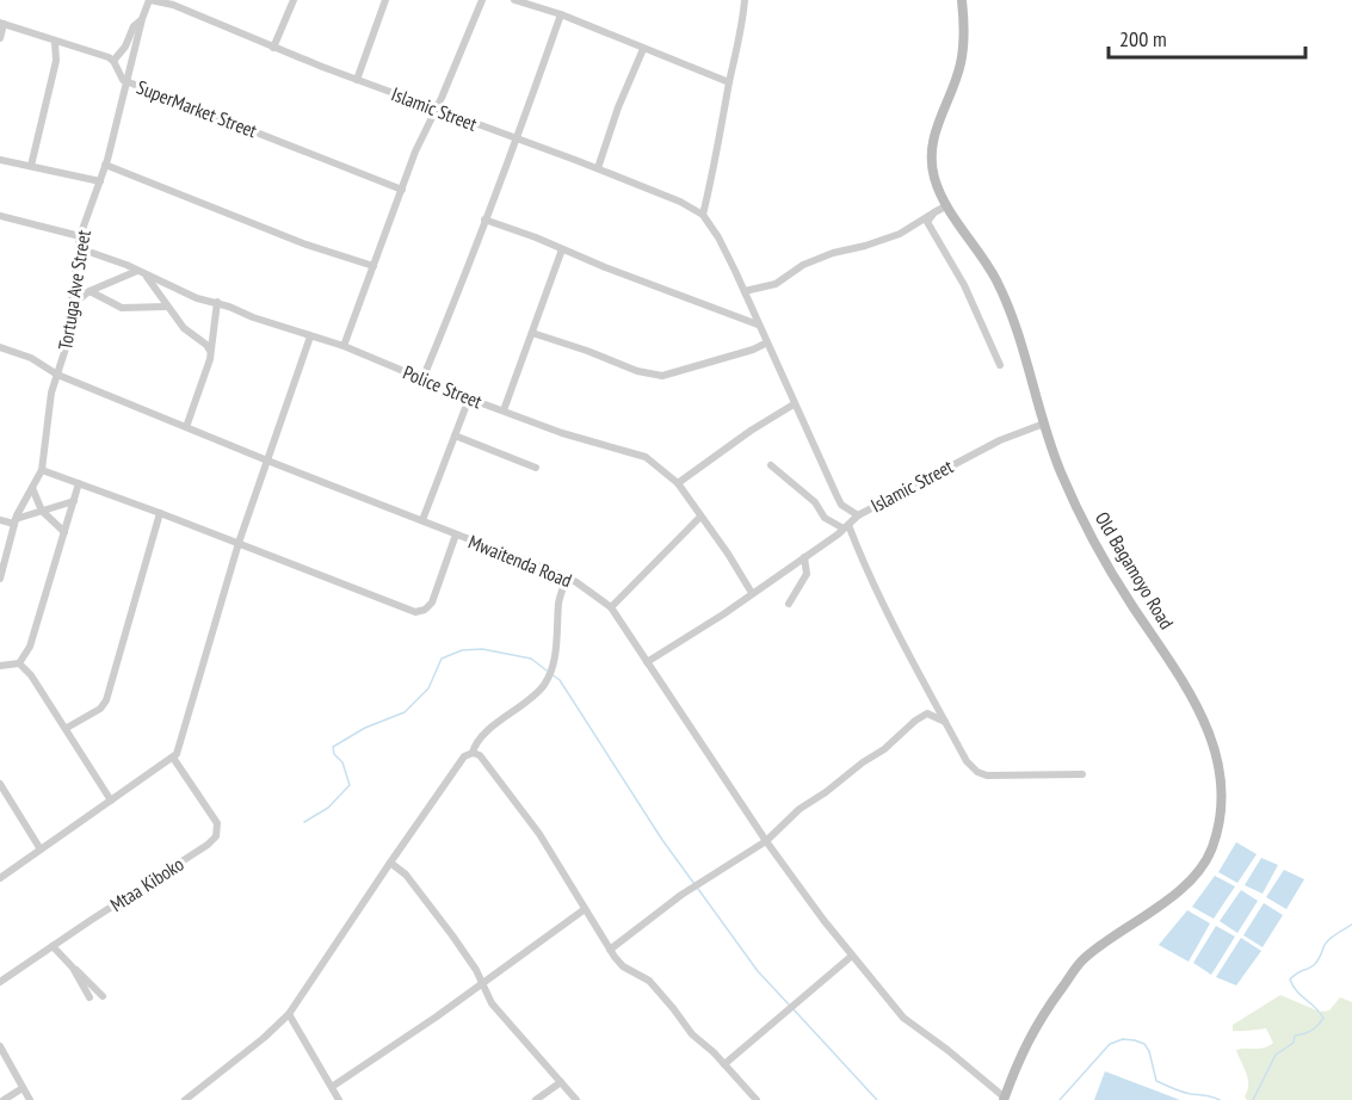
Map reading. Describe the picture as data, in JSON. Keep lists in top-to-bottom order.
{
  "streets": {
    "street": [
      "SuperMarket Street",
      "Islamic Street",
      "Tortuga Ave Street",
      "Police Street",
      "Mwaitenda Road",
      "Old Bagamoyo Road",
      "Mtaa Kiboko"
    ]
  },
  "crossings": [
    ["SuperMarket Street", "Tortuga Ave Street"],
    ["Islamic Street", "Tortuga Ave Street"],
    ["Islamic Street", "Old Bagamoyo Road"],
    ["Tortuga Ave Street", "Police Street"],
    ["Tortuga Ave Street", "Mwaitenda Road"],
    ["Mwaitenda Road", "Old Bagamoyo Road"]
  ],
  "scale_bar": "200 m"
}
